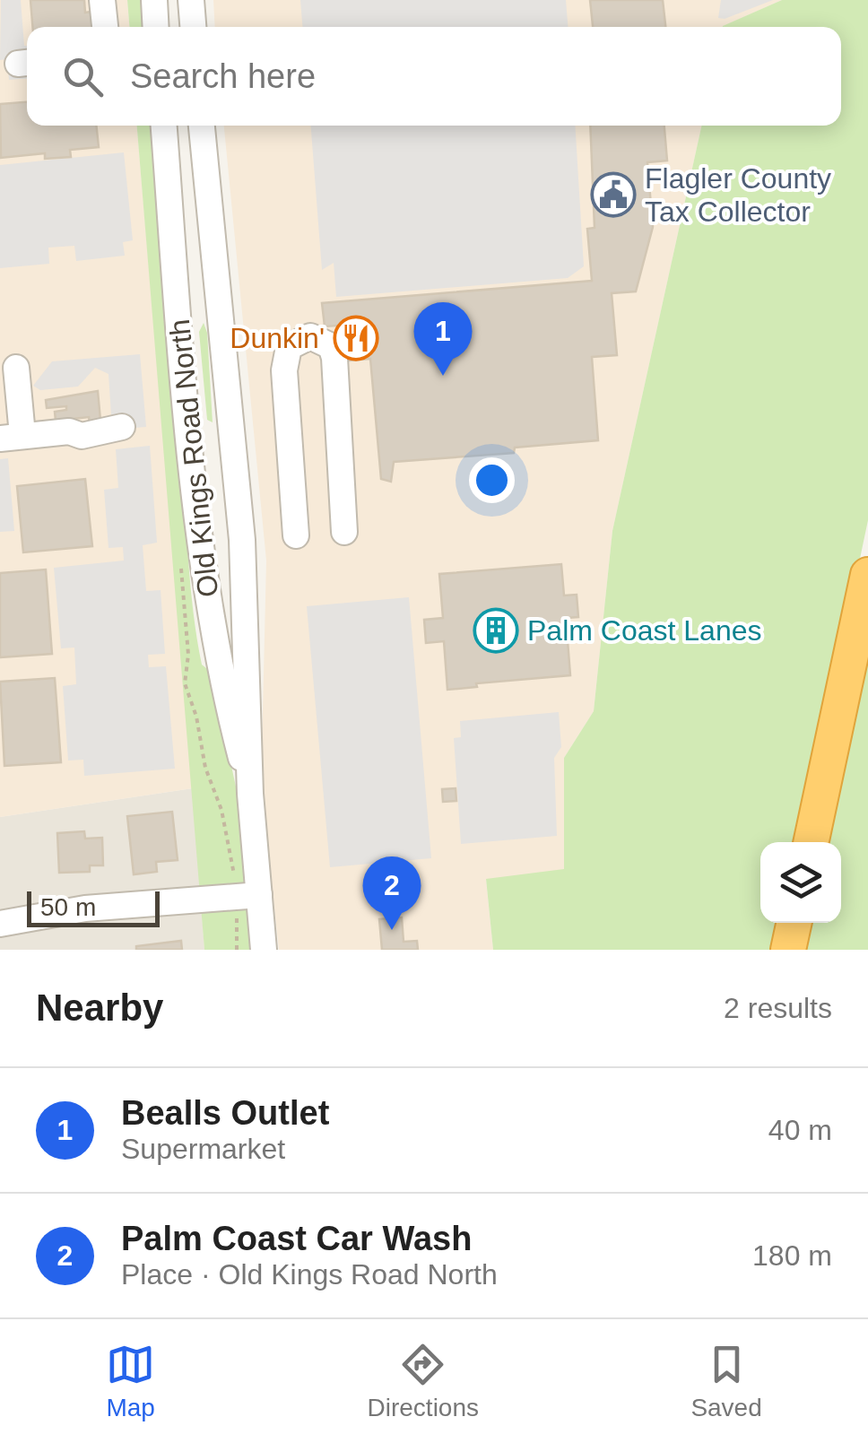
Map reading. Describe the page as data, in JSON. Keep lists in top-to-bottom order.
{
  "streets": {
    "street": ["Old Kings Road North"]
  },
  "places": {
    "public building": ["Flagler County Tax Collector"],
    "restaurant": ["Dunkin'"],
    "building": ["Palm Coast Lanes"]
  },
  "scale_bar": "50 m",
  "page": {
    "search": "Search here",
    "pins": ["1", "2"],
    "scale": "50 m",
    "heading": ["Nearby", "2 results"],
    "list": [
      {
        "mark": "1",
        "name": "Bealls Outlet",
        "note": "Supermarket",
        "value": "40 m"
      },
      {
        "mark": "2",
        "name": "Palm Coast Car Wash",
        "note": "Place · Old Kings Road North",
        "value": "180 m"
      }
    ],
    "nav": ["Map", "Directions", "Saved"]
  }
}
